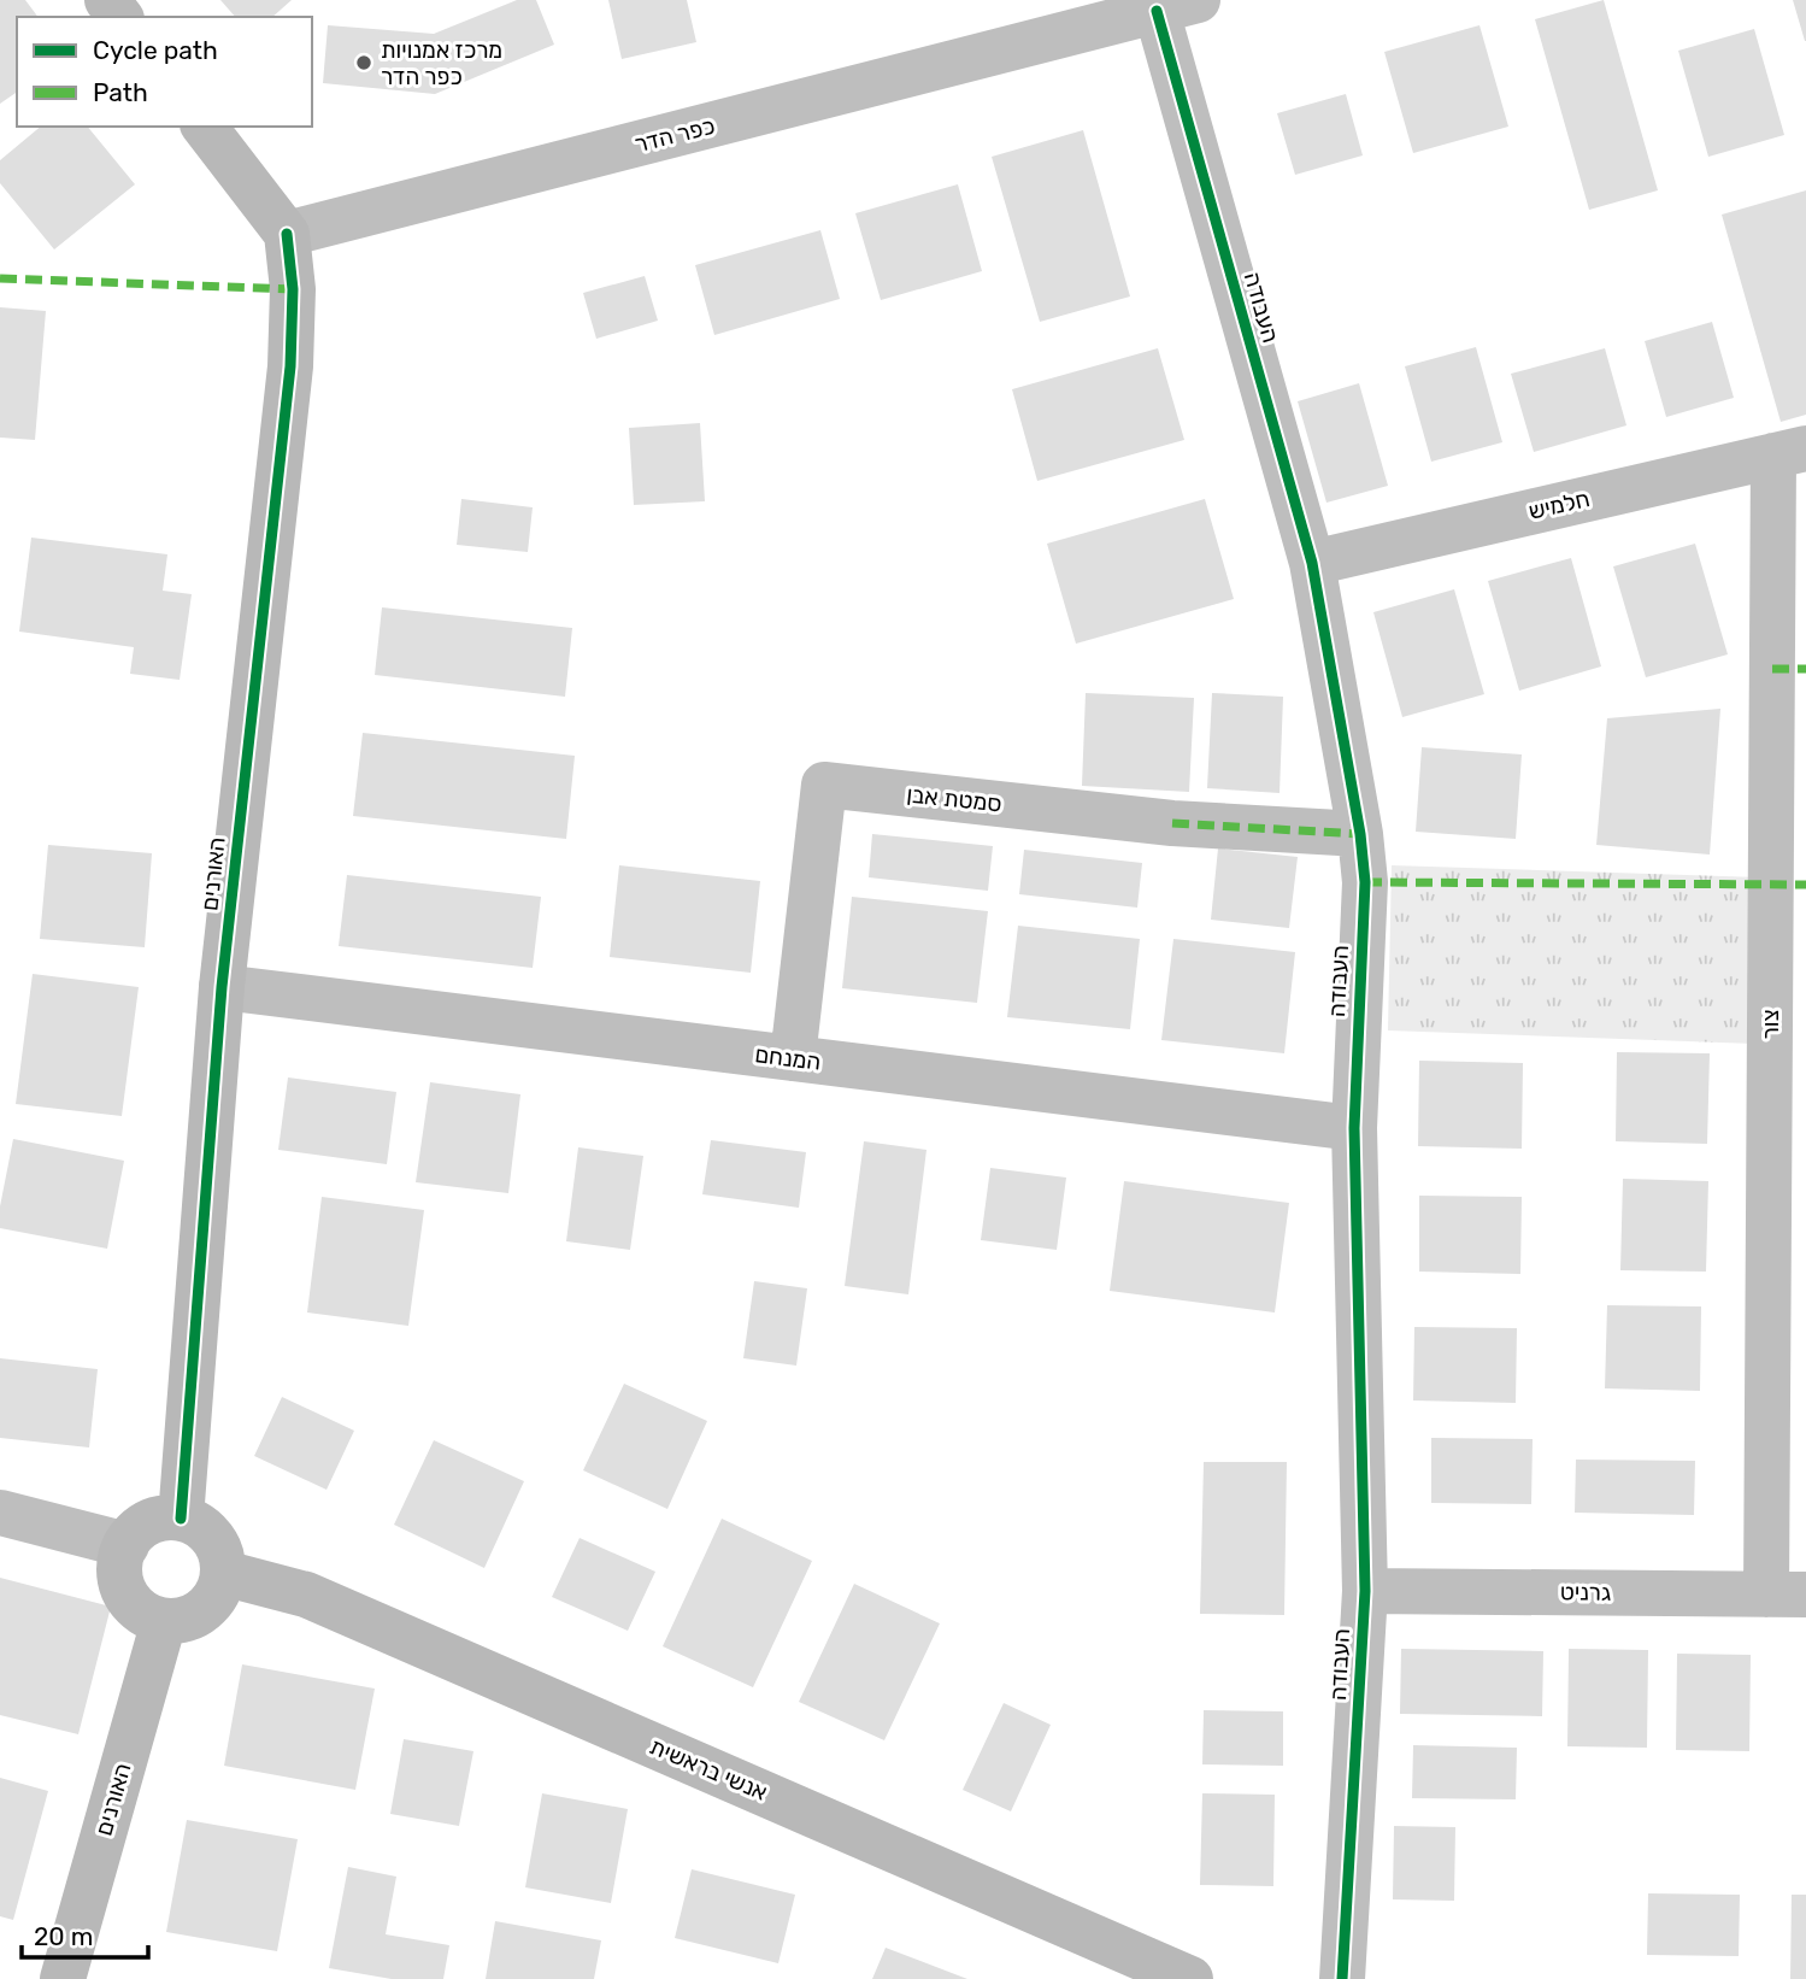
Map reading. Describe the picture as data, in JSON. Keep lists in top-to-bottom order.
{
  "streets": {
    "street": [
      "כפר הדר",
      "העבודה",
      "חלמיש",
      "סמטת אבן",
      "האורנים",
      "צור",
      "המנחם",
      "גרניט",
      "אנשי בראשית"
    ]
  },
  "crossings": [
    ["כפר הדר", "העבודה"],
    ["כפר הדר", "האורנים"],
    ["העבודה", "חלמיש"],
    ["העבודה", "סמטת אבן"],
    ["העבודה", "המנחם"],
    ["העבודה", "גרניט"],
    ["חלמיש", "צור"],
    ["סמטת אבן", "המנחם"],
    ["האורנים", "המנחם"],
    ["האורנים", "אנשי בראשית"],
    ["צור", "גרניט"]
  ],
  "places": ["מרכז אמנויות כפר הדר"],
  "legend": ["Cycle path", "Path"],
  "scale_bar": "20 m"
}
